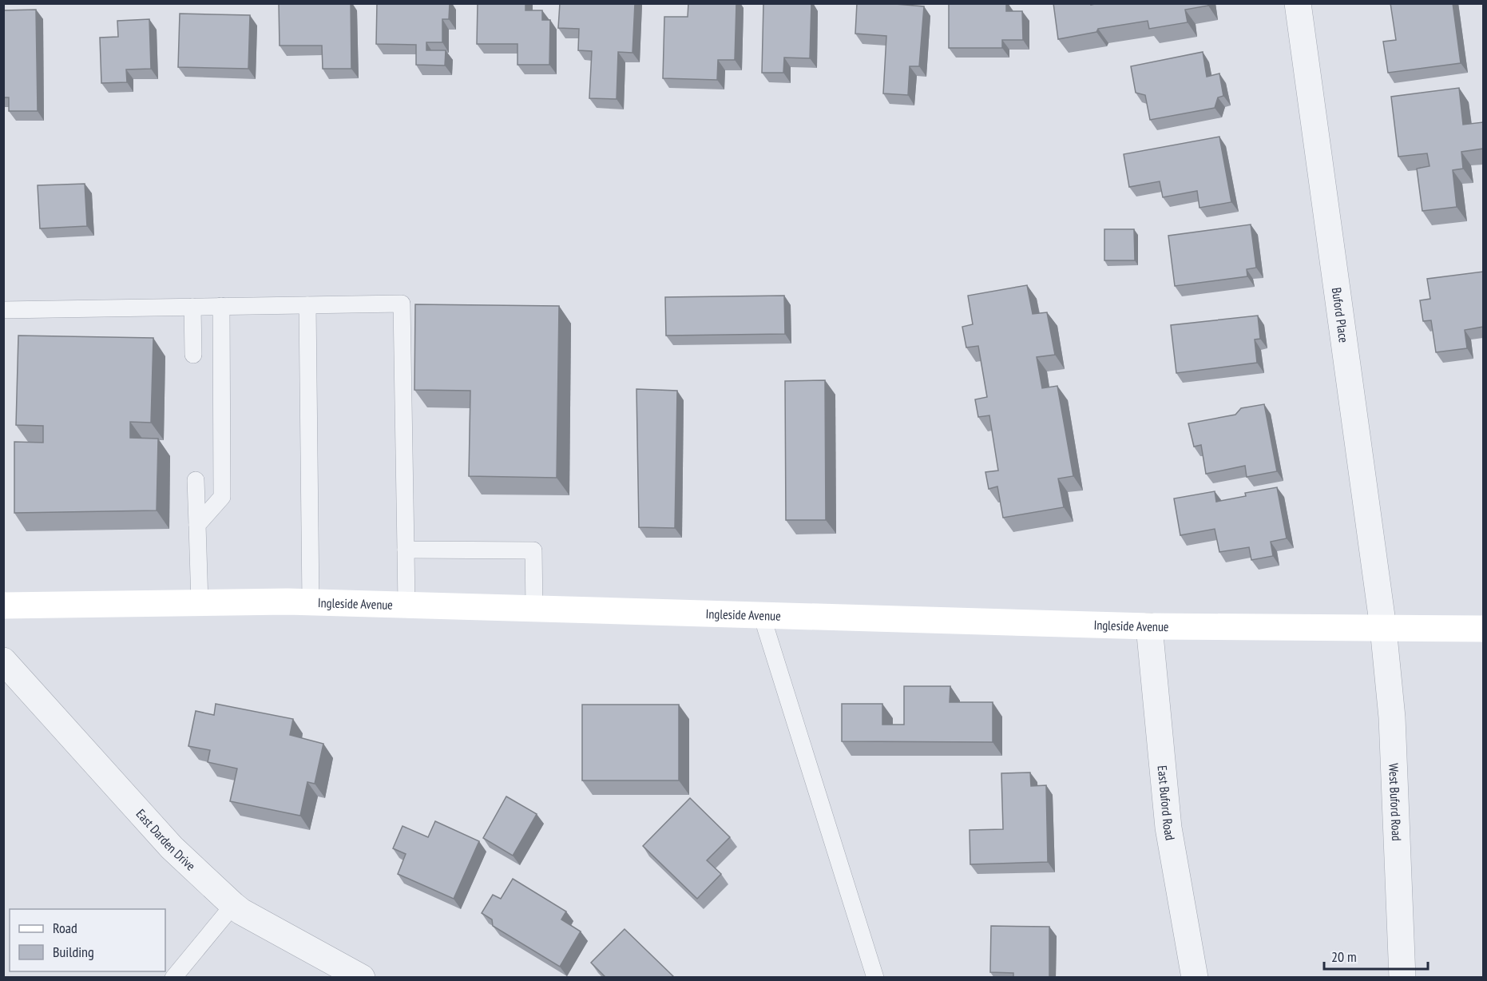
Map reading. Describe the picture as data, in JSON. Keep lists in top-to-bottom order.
{
  "streets": {
    "street": [
      "Buford Place",
      "Ingleside Avenue",
      "East Buford Road",
      "West Buford Road",
      "East Darden Drive"
    ]
  },
  "crossings": [
    ["Buford Place", "Ingleside Avenue"],
    ["Buford Place", "West Buford Road"],
    ["Ingleside Avenue", "East Buford Road"],
    ["Ingleside Avenue", "West Buford Road"]
  ],
  "legend": ["Road", "Building"],
  "scale_bar": "20 m"
}
